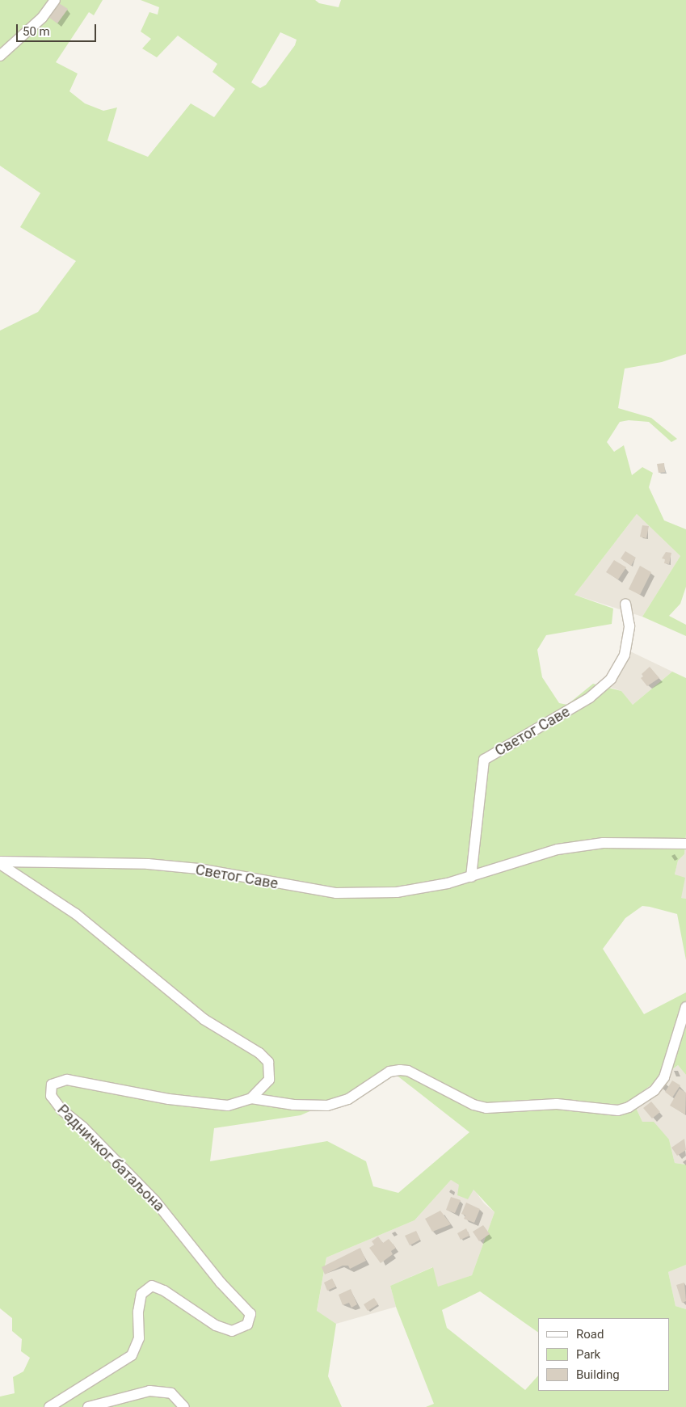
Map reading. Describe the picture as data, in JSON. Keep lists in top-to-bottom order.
{
  "streets": {
    "street": ["Светог Саве", "Радничког батаљона"]
  },
  "legend": ["Road", "Park", "Building"],
  "scale_bar": "50 m"
}
